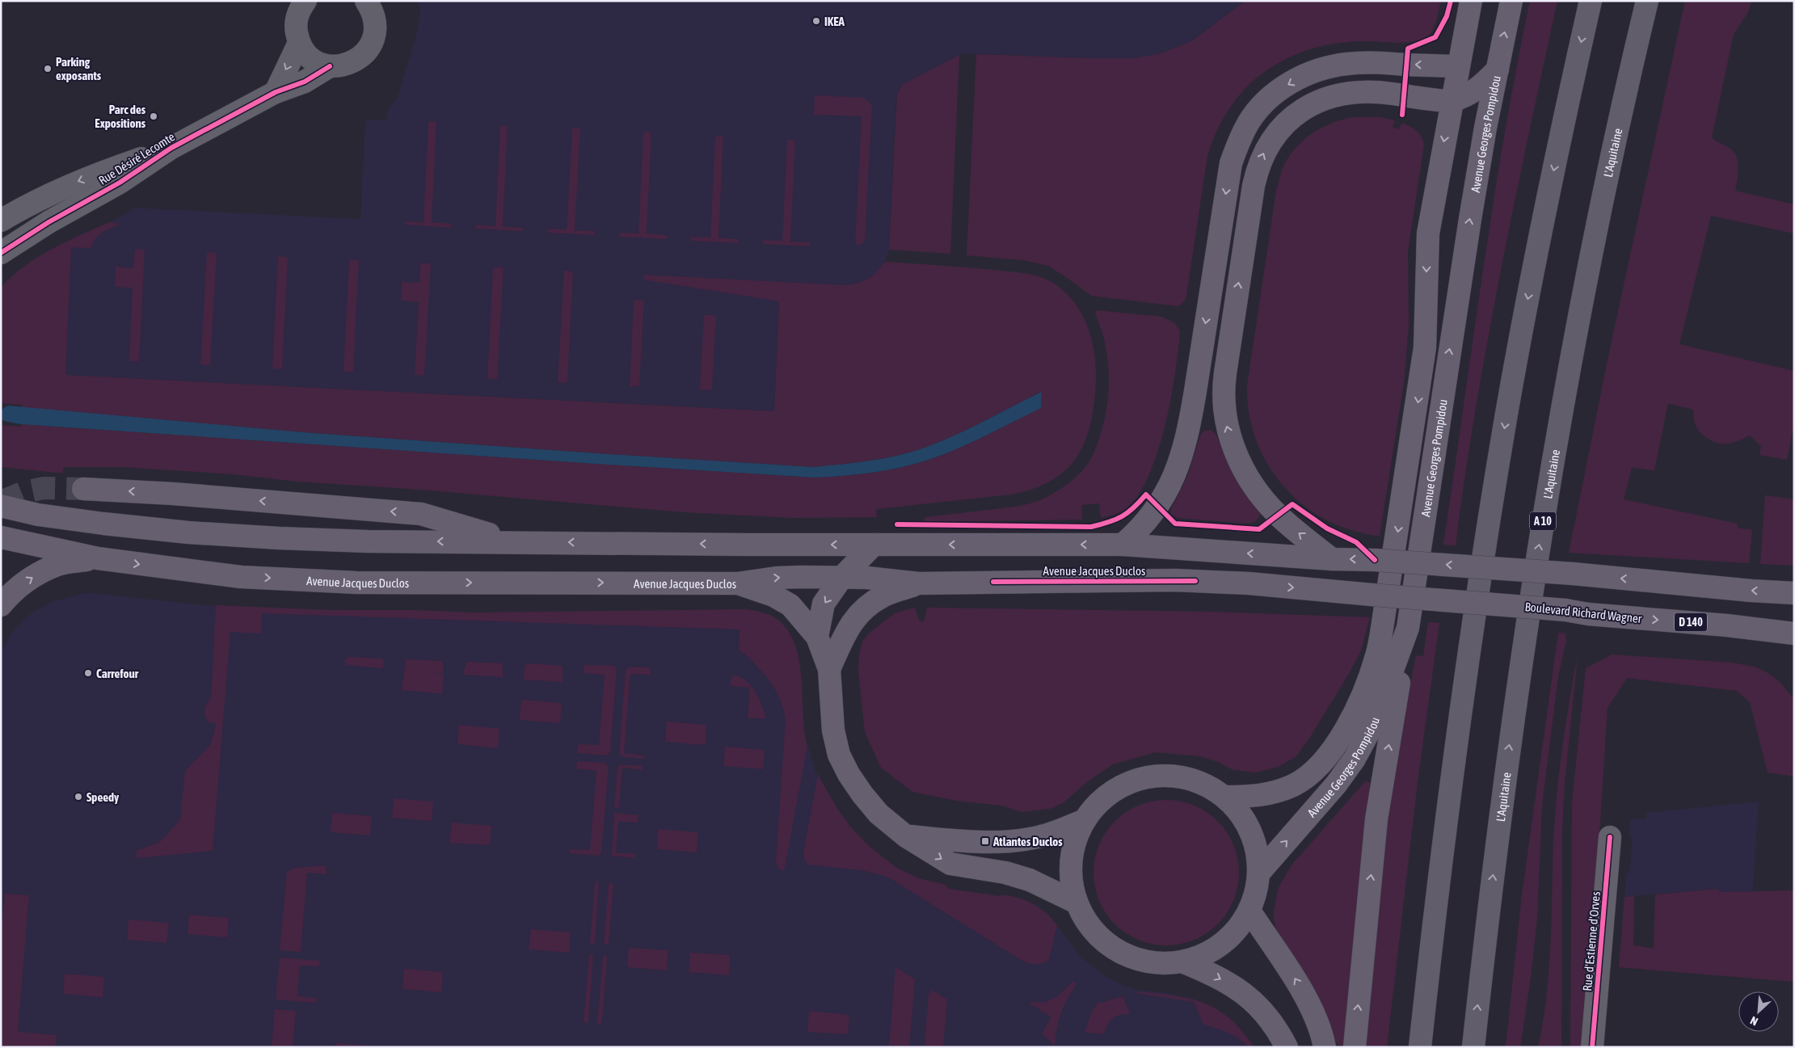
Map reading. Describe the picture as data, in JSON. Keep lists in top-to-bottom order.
{
  "streets": {
    "highway": ["L'Aquitaine", "A 10"],
    "main road": [
      "Avenue Georges Pompidou",
      "Avenue Jacques Duclos",
      "Boulevard Richard Wagner",
      "D 140"
    ],
    "street": ["Rue Désiré Lecomte", "Rue d'Estienne d'Orves"]
  },
  "crossings": [
    ["Avenue Jacques Duclos", "Boulevard Richard Wagner"]
  ],
  "one_way": ["Boulevard Richard Wagner"],
  "places": {
    "other": [
      "IKEA",
      "Parking exposants",
      "Parc des Expositions",
      "Carrefour",
      "Speedy"
    ],
    "transit": ["Atlantes Duclos"]
  },
  "north": "bottom left"
}
